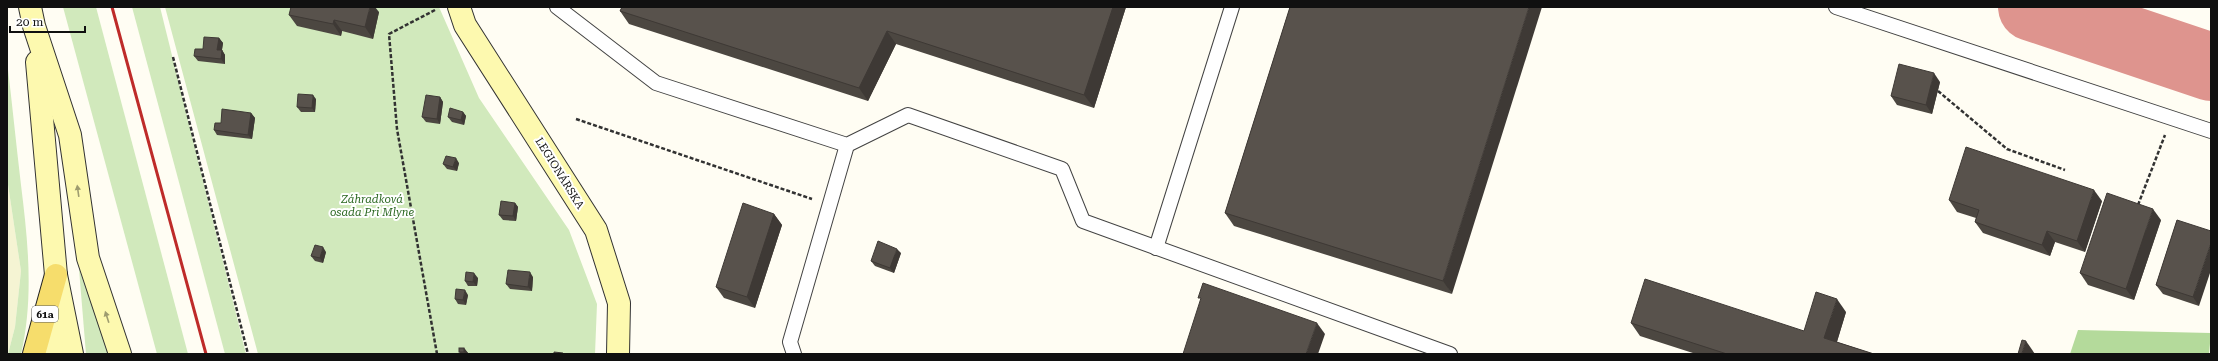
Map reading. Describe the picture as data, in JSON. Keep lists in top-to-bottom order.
{
  "streets": {
    "main road": ["LEGIONÁRSKA", "61a"]
  },
  "parks": ["Záhradková osada Pri Mlyne"],
  "scale_bar": "20 m"
}
